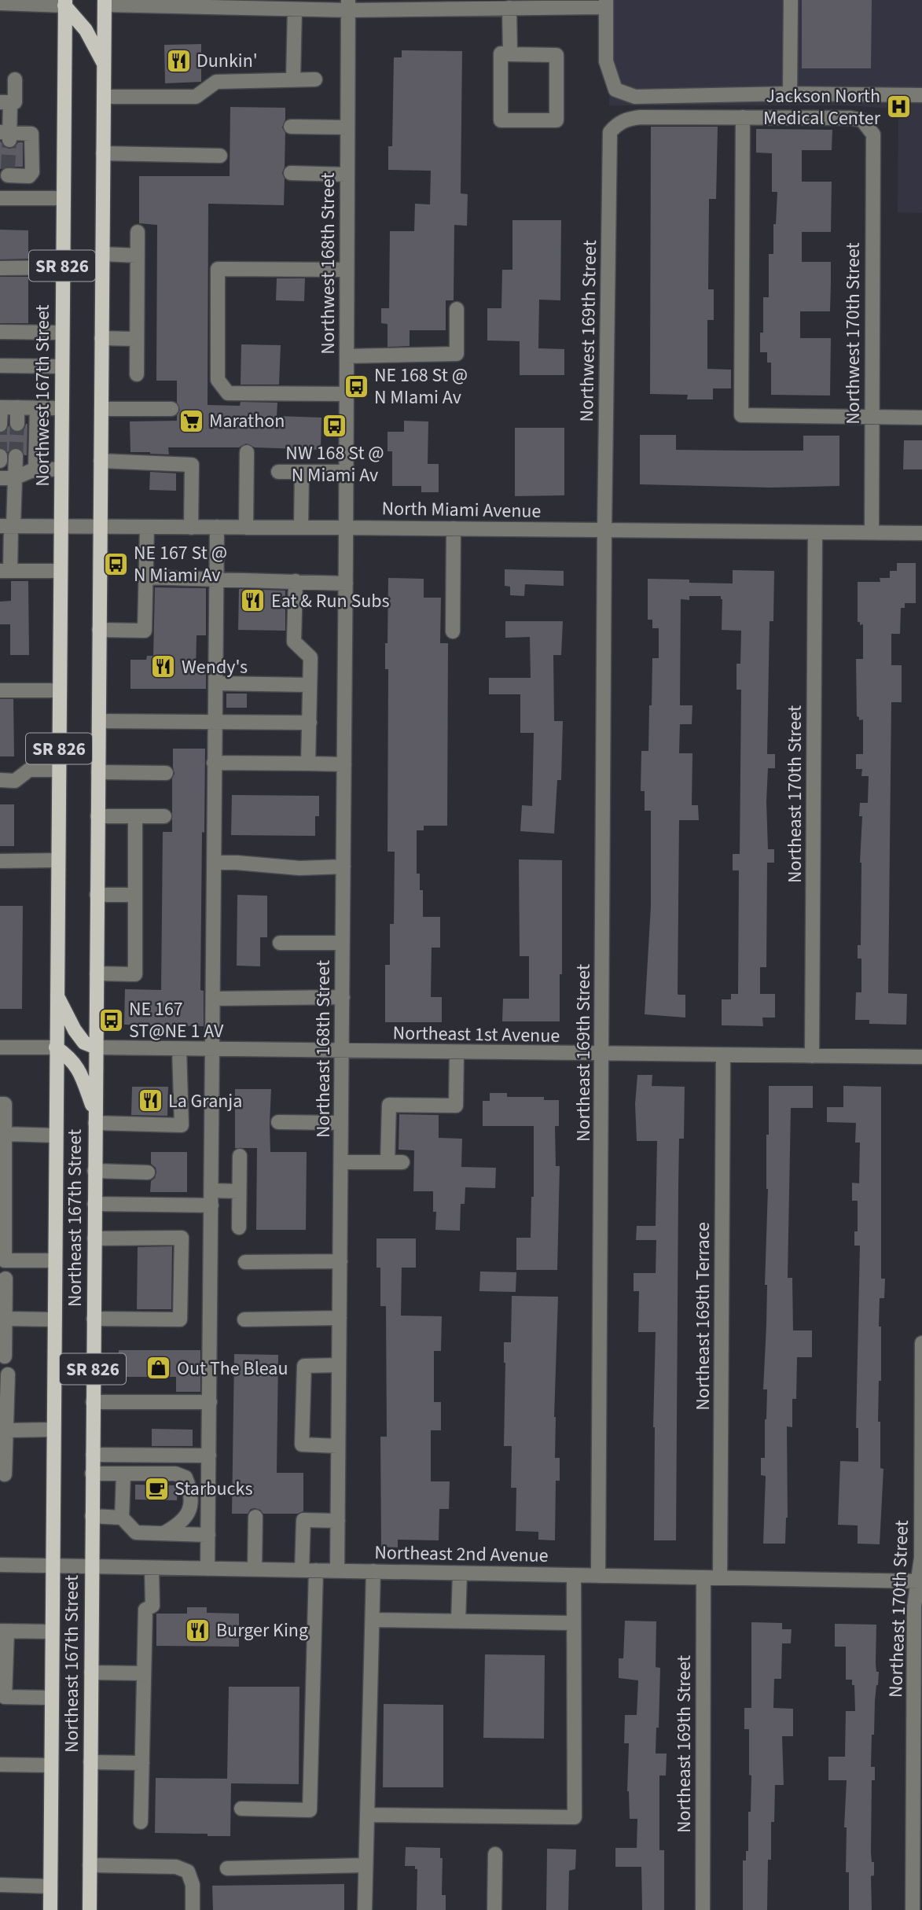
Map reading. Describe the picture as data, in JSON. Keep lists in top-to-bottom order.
{
  "streets": {
    "main road": ["SR 826", "Northwest 167th Street", "Northeast 167th Street"],
    "street": [
      "Northwest 168th Street",
      "Northwest 169th Street",
      "Northwest 170th Street",
      "North Miami Avenue",
      "Northeast 170th Street",
      "Northeast 1st Avenue",
      "Northeast 168th Street",
      "Northeast 169th Street",
      "Northeast 169th Terrace",
      "Northeast 2nd Avenue"
    ]
  },
  "crossings": [
    ["Northwest 168th Street", "North Miami Avenue"],
    ["Northwest 168th Street", "Northeast 168th Street"],
    ["SR 826", "North Miami Avenue"],
    ["SR 826", "Northeast 167th Street"],
    ["Northwest 169th Street", "Northwest 170th Street"],
    ["Northwest 169th Street", "North Miami Avenue"],
    ["Northwest 169th Street", "Northeast 169th Street"],
    ["Northwest 170th Street", "North Miami Avenue"],
    ["Northwest 167th Street", "North Miami Avenue"],
    ["Northwest 167th Street", "Northeast 167th Street"],
    ["North Miami Avenue", "Northeast 170th Street"],
    ["North Miami Avenue", "Northeast 168th Street"],
    ["North Miami Avenue", "Northeast 169th Street"],
    ["North Miami Avenue", "Northeast 167th Street"],
    ["Northeast 170th Street", "Northeast 1st Avenue"],
    ["Northeast 170th Street", "Northeast 2nd Avenue"],
    ["Northeast 1st Avenue", "Northeast 168th Street"],
    ["Northeast 1st Avenue", "Northeast 169th Street"],
    ["Northeast 1st Avenue", "Northeast 167th Street"],
    ["Northeast 1st Avenue", "Northeast 169th Terrace"],
    ["Northeast 168th Street", "Northeast 2nd Avenue"],
    ["Northeast 169th Street", "Northeast 2nd Avenue"],
    ["Northeast 167th Street", "Northeast 2nd Avenue"],
    ["Northeast 169th Terrace", "Northeast 2nd Avenue"]
  ],
  "places": {
    "restaurant": [
      "Dunkin'",
      "Eat & Run Subs",
      "Wendy's",
      "La Granja",
      "Burger King"
    ],
    "hospital": ["Jackson North Medical Center"],
    "bus stop": [
      "NE 168 St @ N MIami Av",
      "NW 168 St @ N Miami Av",
      "NE 167 St @ N Miami Av",
      "NE 167 ST@NE 1 AV"
    ],
    "supermarket": ["Marathon"],
    "shop": ["Out The Bleau"],
    "cafe": ["Starbucks"]
  }
}
